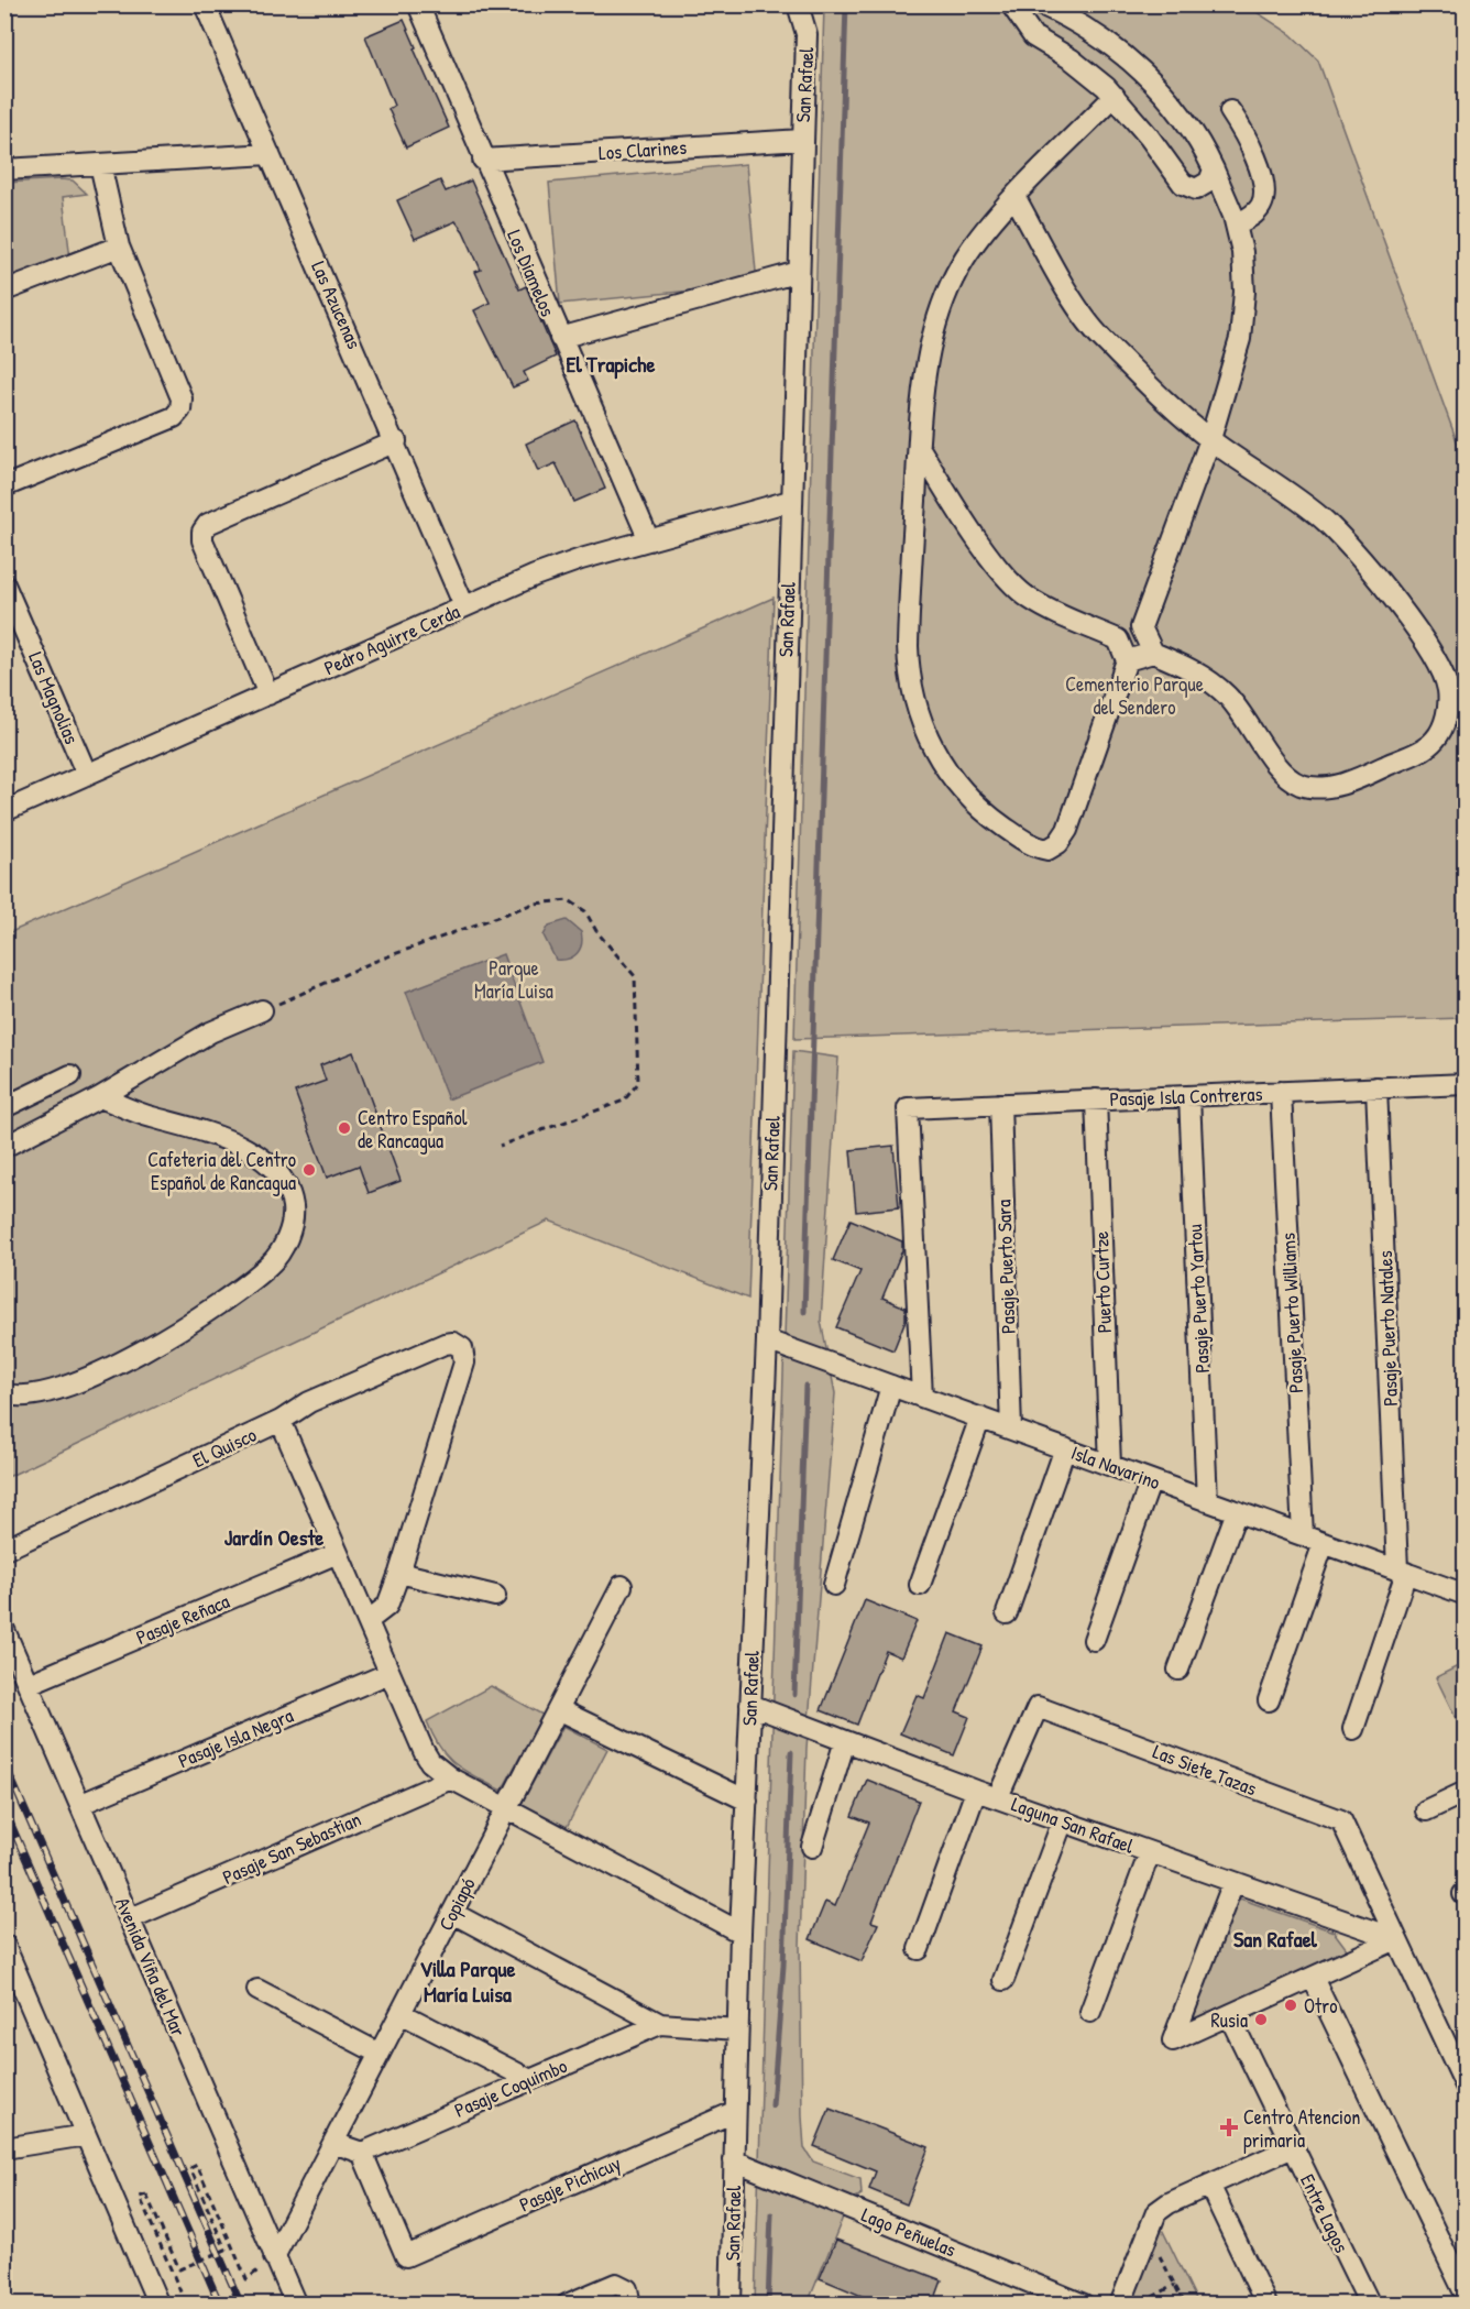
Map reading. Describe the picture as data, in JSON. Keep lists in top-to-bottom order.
{
  "streets": {
    "street": [
      "San Rafael",
      "Los Clarines",
      "Los Diamelos",
      "Las Azucenas",
      "Pedro Aguirre Cerda",
      "Las Magnolias",
      "Pasaje Isla Contreras",
      "Pasaje Puerto Sara",
      "Puerto Curtze",
      "Pasaje Puerto Yartou",
      "Pasaje Puerto Williams",
      "Pasaje Puerto Natales",
      "El Quisco",
      "Isla Navarino",
      "Pasaje Reñaca",
      "Pasaje Isla Negra",
      "Las Siete Tazas",
      "Laguna San Rafael",
      "Pasaje San Sebastian",
      "Copiapó",
      "Avenida Viña del Mar",
      "Pasaje Coquimbo",
      "Pasaje Pichicuy",
      "Entre Lagos",
      "Lago Peñuelas"
    ]
  },
  "crossings": [
    ["San Rafael", "Los Clarines"],
    ["San Rafael", "Pedro Aguirre Cerda"],
    ["San Rafael", "Isla Navarino"],
    ["San Rafael", "Laguna San Rafael"],
    ["San Rafael", "Pasaje Pichicuy"],
    ["San Rafael", "Lago Peñuelas"],
    ["Los Clarines", "Los Diamelos"],
    ["Los Diamelos", "Pedro Aguirre Cerda"],
    ["Las Azucenas", "Pedro Aguirre Cerda"],
    ["Pedro Aguirre Cerda", "Las Magnolias"],
    ["Pasaje Isla Contreras", "Pasaje Puerto Sara"],
    ["Pasaje Isla Contreras", "Puerto Curtze"],
    ["Pasaje Isla Contreras", "Pasaje Puerto Yartou"],
    ["Pasaje Isla Contreras", "Pasaje Puerto Williams"],
    ["Pasaje Isla Contreras", "Pasaje Puerto Natales"],
    ["Pasaje Isla Contreras", "Isla Navarino"],
    ["Pasaje Puerto Sara", "Isla Navarino"],
    ["Puerto Curtze", "Isla Navarino"],
    ["Pasaje Puerto Yartou", "Isla Navarino"],
    ["Pasaje Puerto Williams", "Isla Navarino"],
    ["Pasaje Puerto Natales", "Isla Navarino"],
    ["Pasaje Reñaca", "Avenida Viña del Mar"],
    ["Pasaje Isla Negra", "Avenida Viña del Mar"],
    ["Las Siete Tazas", "Laguna San Rafael"],
    ["Pasaje San Sebastian", "Avenida Viña del Mar"],
    ["Copiapó", "Avenida Viña del Mar"],
    ["Pasaje Coquimbo", "Pasaje Pichicuy"]
  ],
  "districts": [
    "El Trapiche",
    "Jardín Oeste",
    "San Rafael",
    "Villa Parque María Luisa"
  ],
  "parks": ["Cementerio Parque del Sendero", "Parque María Luisa"],
  "places": {
    "other": [
      "Centro Español de Rancagua",
      "Cafeteria del Centro Español de Rancagua",
      "Otro",
      "Rusia"
    ],
    "health": ["Centro Atencion primaria"]
  }
}
